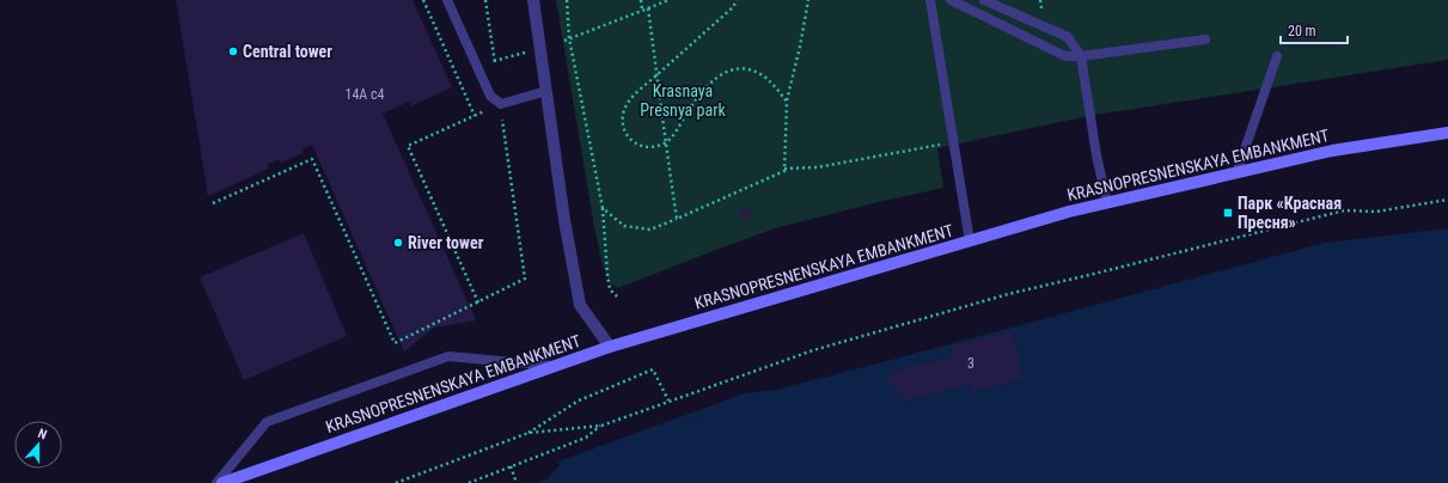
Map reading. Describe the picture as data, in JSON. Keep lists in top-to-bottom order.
{
  "streets": {
    "main road": ["KRASNOPRESNENSKAYA EMBANKMENT"]
  },
  "parks": ["Krasnaya Presnya park"],
  "places": {
    "other": ["Central tower", "River tower"],
    "transit": ["Парк «Красная Пресня»"]
  },
  "house_numbers": ["14А с4", "3"],
  "scale_bar": "20 m",
  "north": "top"
}
